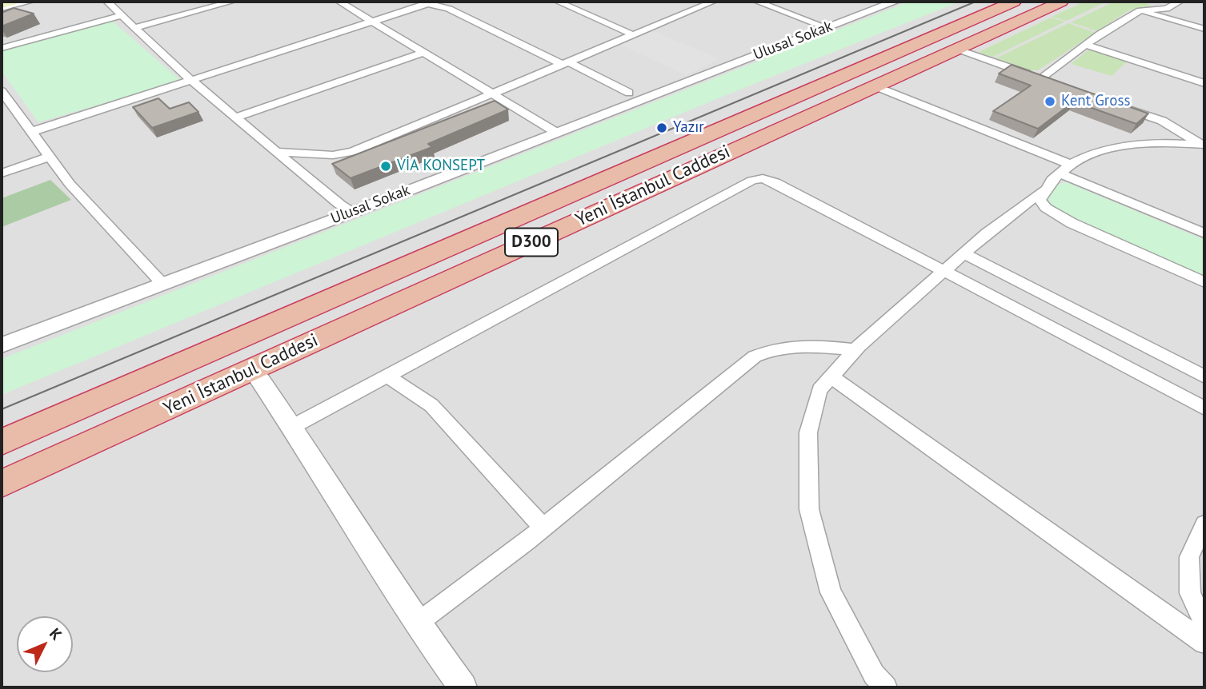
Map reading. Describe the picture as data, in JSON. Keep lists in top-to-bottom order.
{
  "streets": {
    "highway": ["Yeni İstanbul Caddesi", "D300"],
    "street": ["Ulusal Sokak"]
  },
  "places": ["Kent Gross", "Yazır", "VİA KONSEPT"],
  "north": "top right"
}
